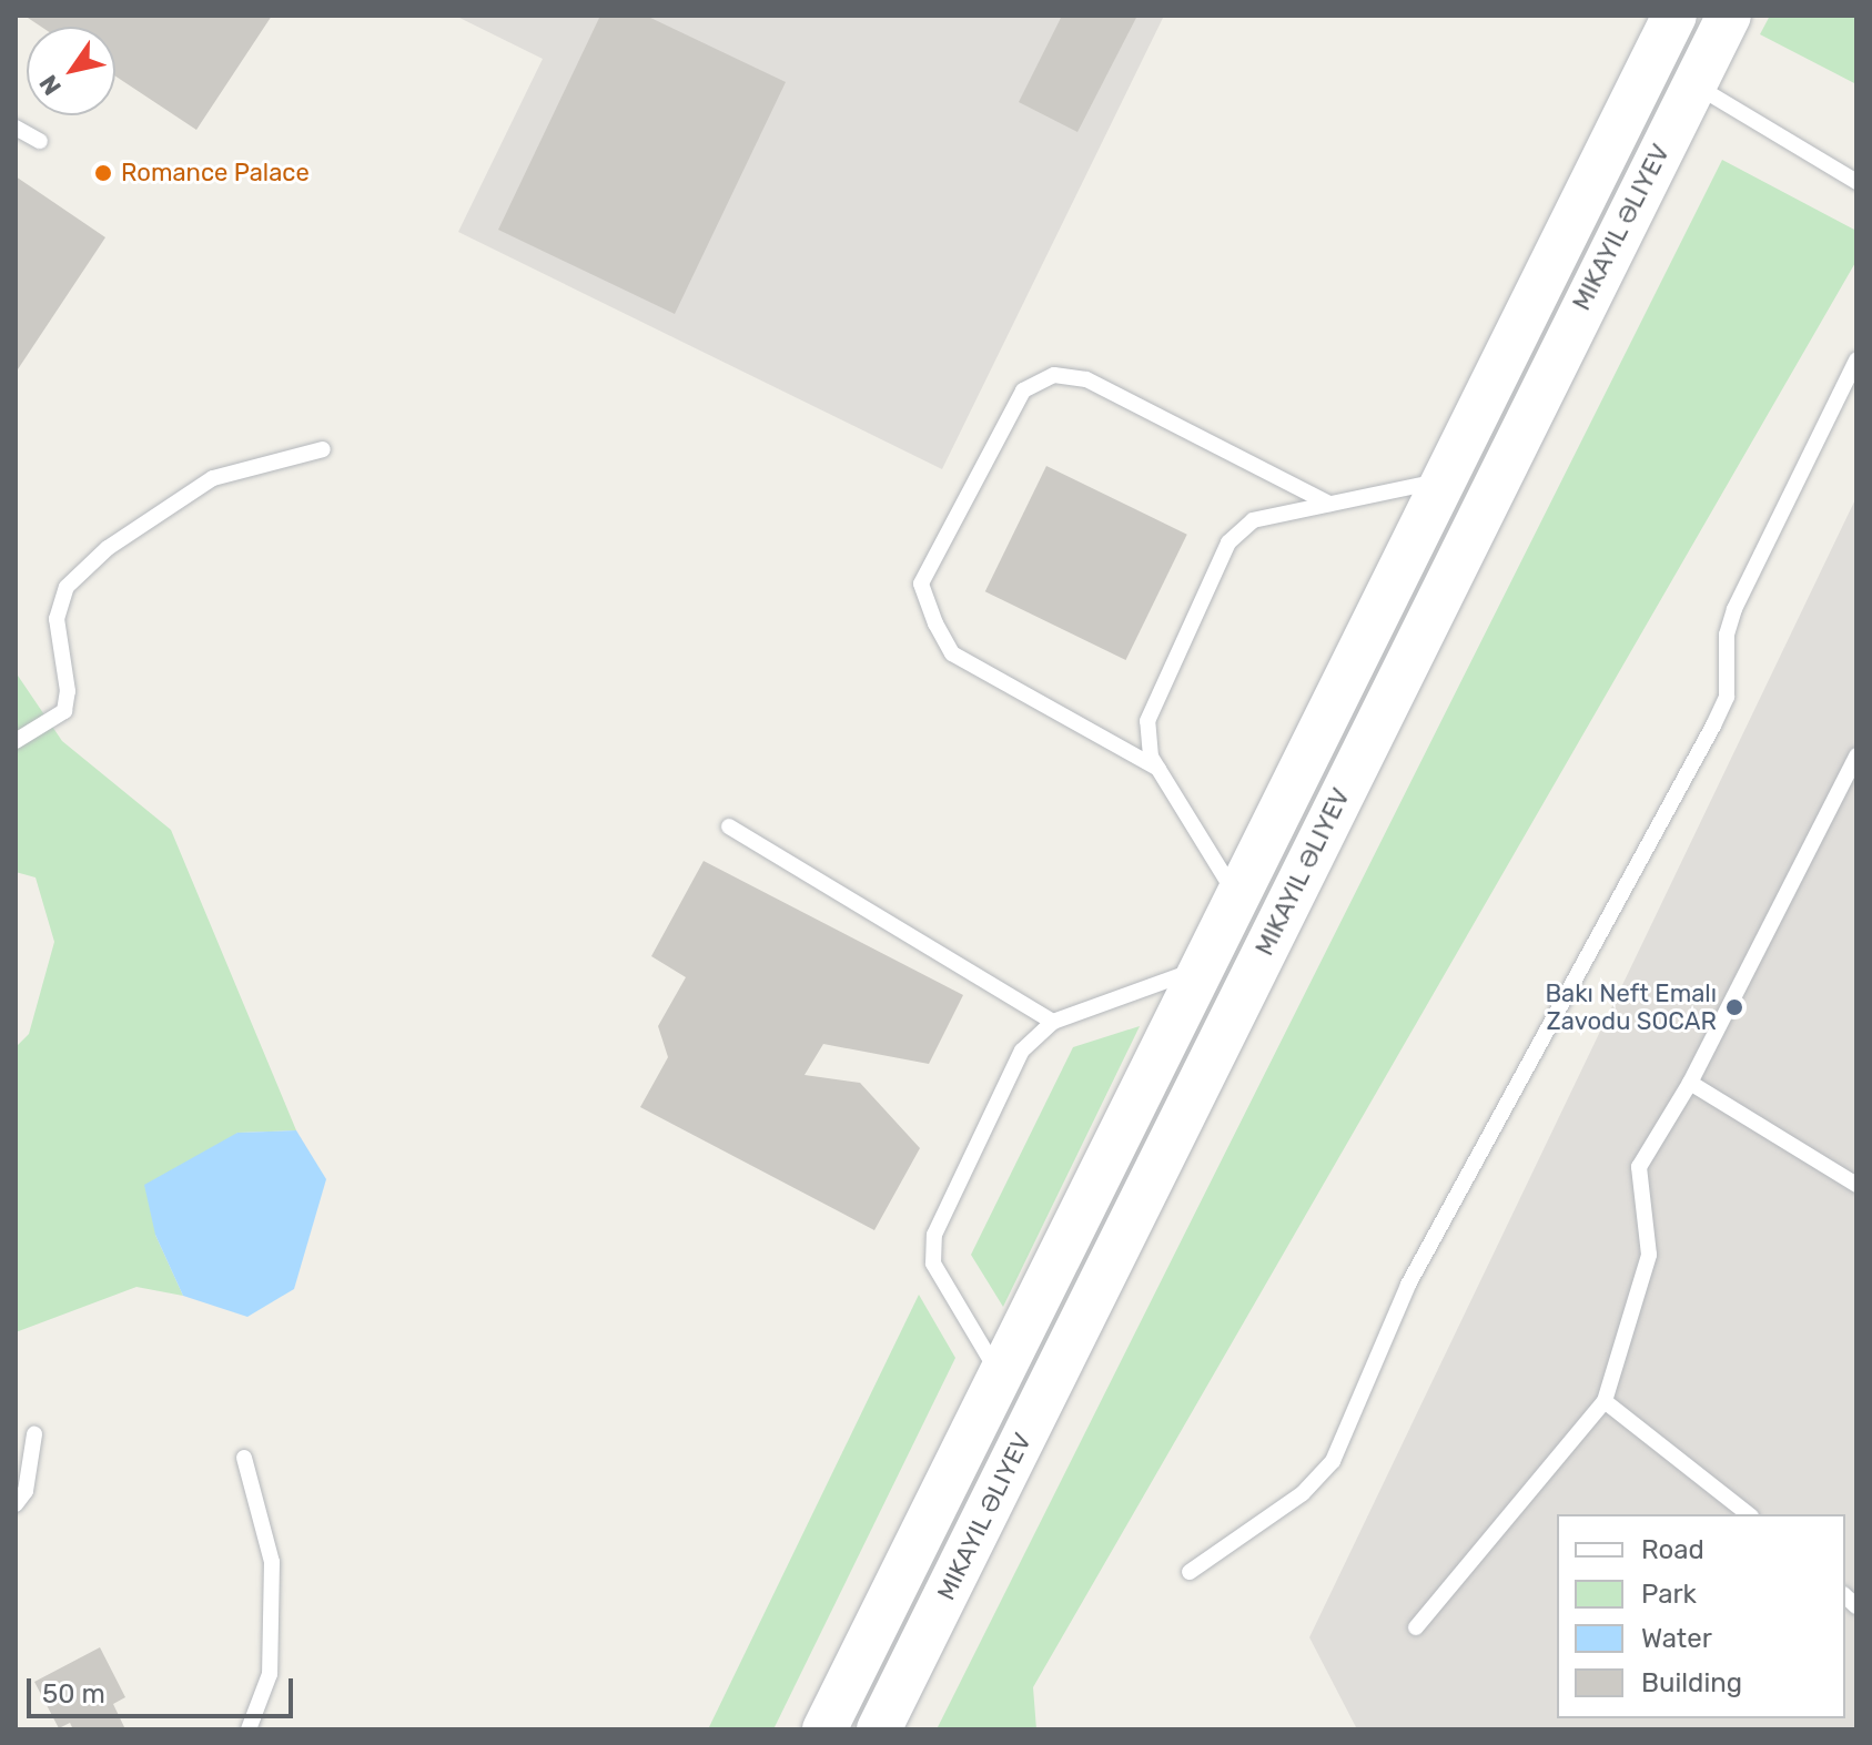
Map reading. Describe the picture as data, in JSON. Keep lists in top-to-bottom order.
{
  "places": ["Romance Palace", "Bakı Neft Emalı Zavodu SOCAR"],
  "legend": [
    "Road",
    "Park",
    "Water",
    "Building"
  ],
  "scale_bar": "50 m",
  "north": "bottom left"
}
